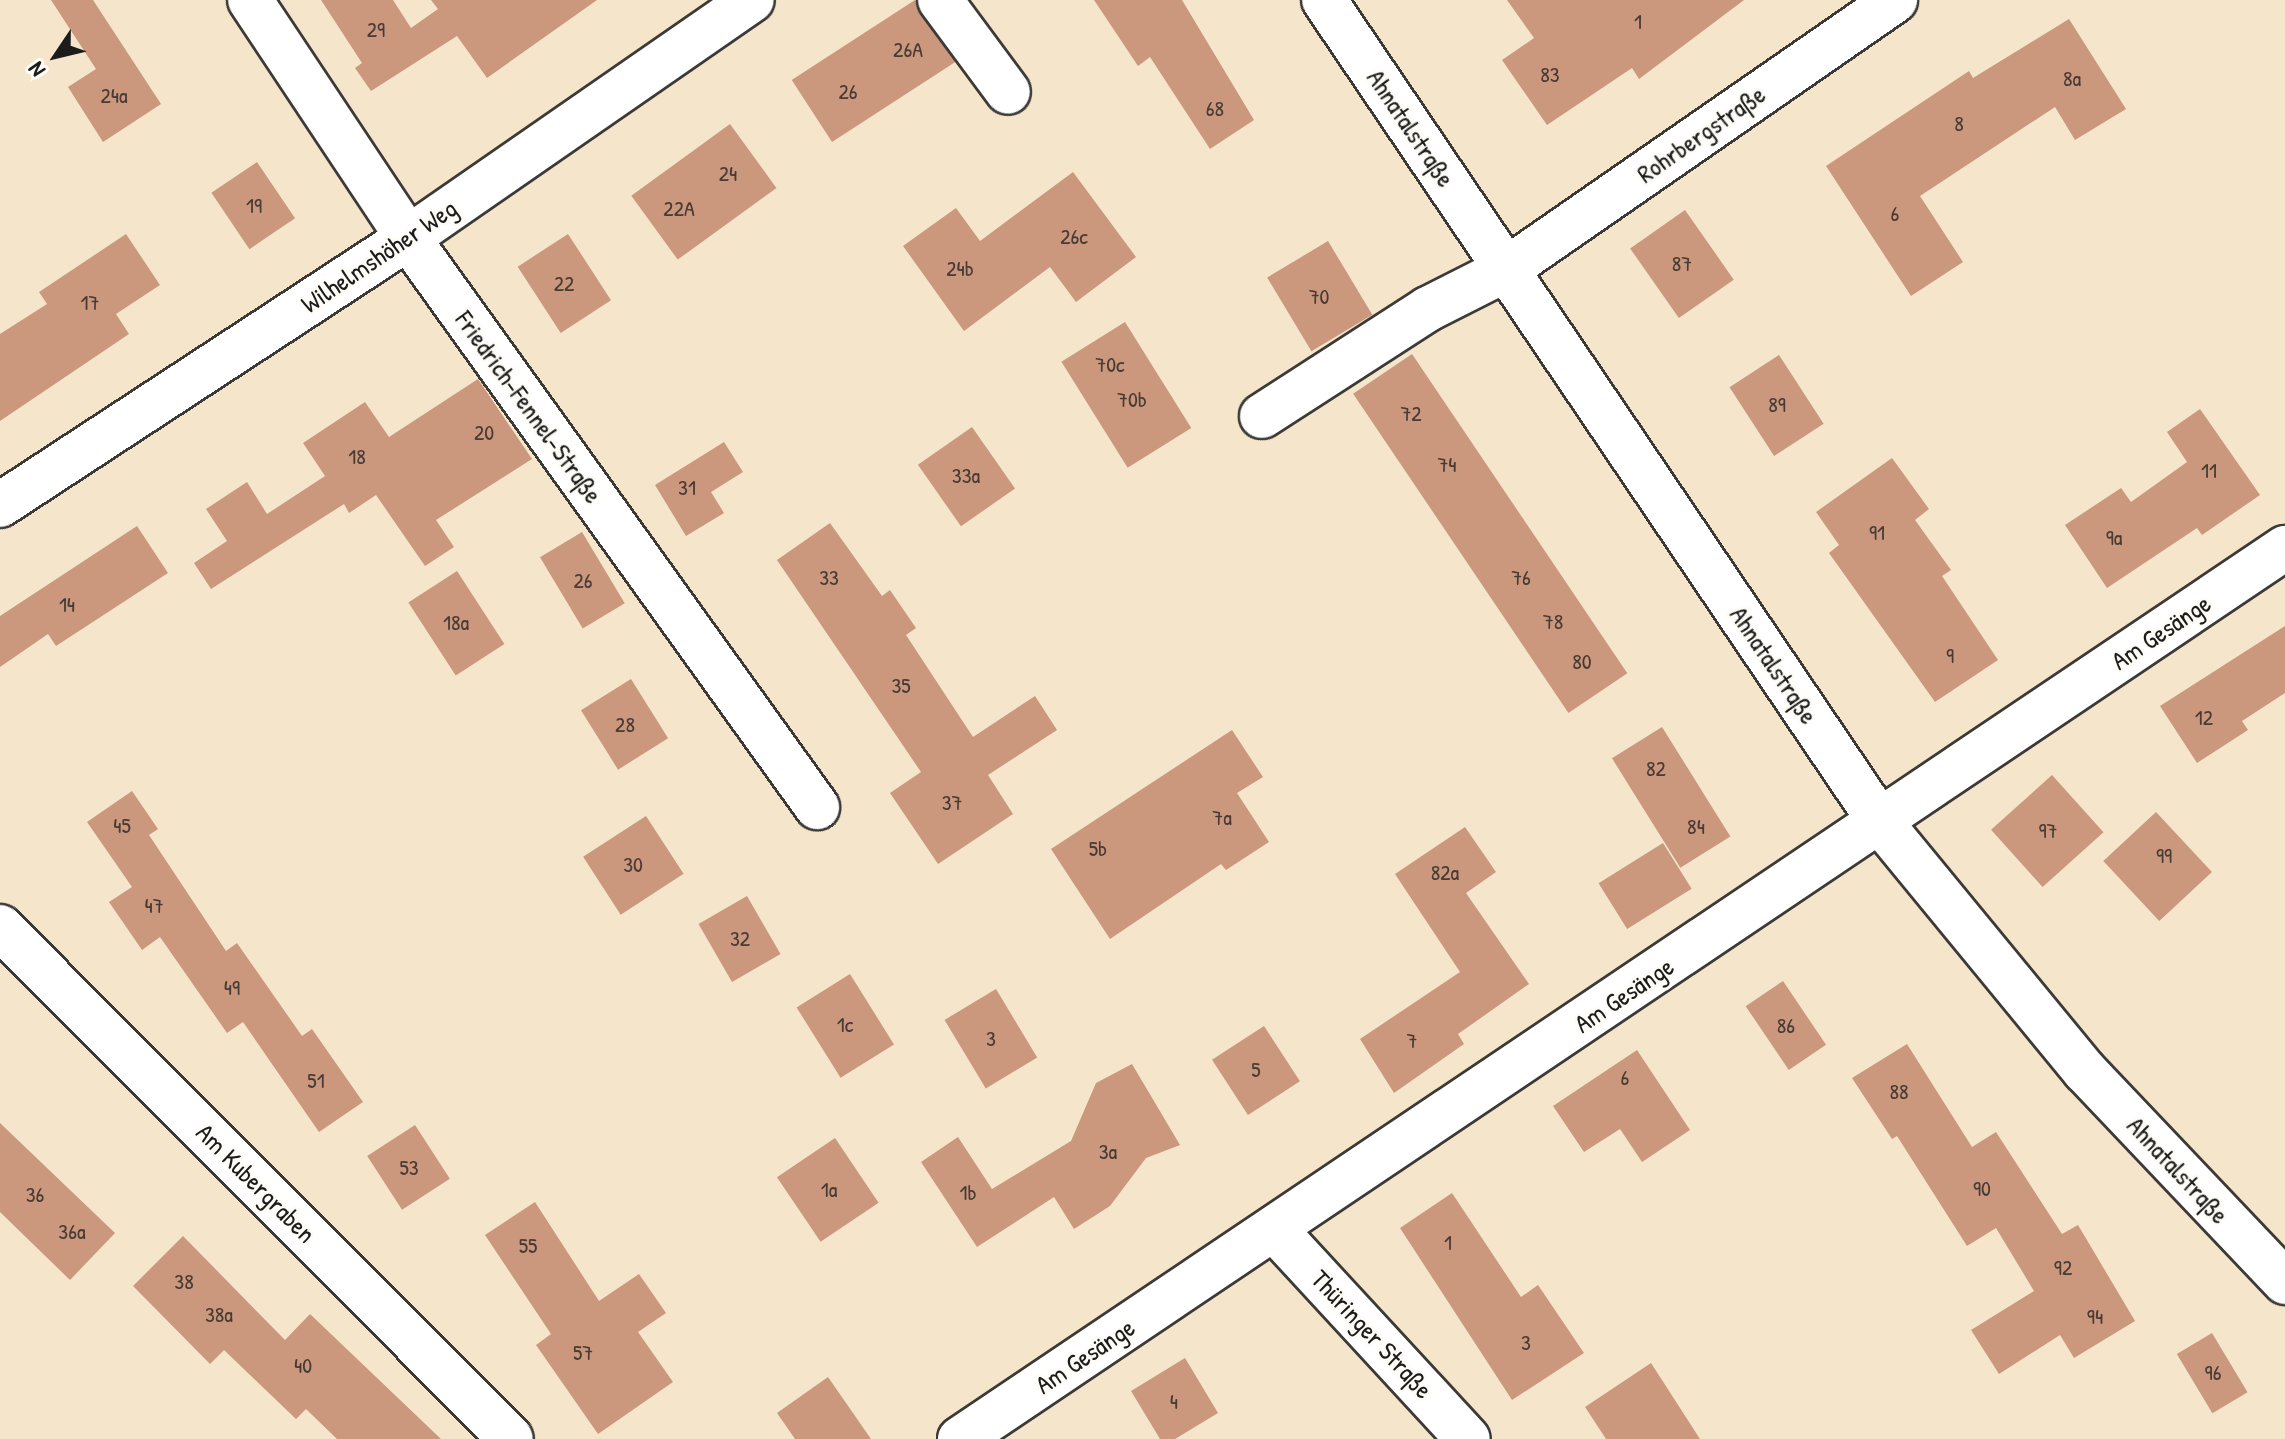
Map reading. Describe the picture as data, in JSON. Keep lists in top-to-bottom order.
{
  "streets": {
    "street": [
      "Ahnatalstraße",
      "Rohrbergstraße",
      "Wilhelmshöher Weg",
      "Friedrich-Fennel-Straße",
      "Am Gesänge",
      "Am Kubergraben",
      "Thüringer Straße"
    ]
  },
  "crossings": [
    ["Ahnatalstraße", "Rohrbergstraße"],
    ["Ahnatalstraße", "Am Gesänge"],
    ["Wilhelmshöher Weg", "Friedrich-Fennel-Straße"],
    ["Am Gesänge", "Thüringer Straße"]
  ],
  "house_numbers": [
    "1",
    "29",
    "26A",
    "83",
    "8a",
    "26",
    "24a",
    "68",
    "8",
    "24",
    "19",
    "22A",
    "6",
    "26c",
    "87",
    "24b",
    "22",
    "70",
    "17",
    "70c",
    "70b",
    "89",
    "72",
    "20",
    "18",
    "74",
    "11",
    "33a",
    "31",
    "91",
    "9a",
    "33",
    "76",
    "26",
    "14",
    "78",
    "18a",
    "9",
    "80",
    "35",
    "12",
    "28",
    "82",
    "37",
    "7a",
    "45",
    "84",
    "97",
    "5b",
    "99",
    "30",
    "82a",
    "47",
    "32",
    "49",
    "1c",
    "86",
    "3",
    "7",
    "5",
    "6",
    "51",
    "88",
    "3a",
    "53",
    "90",
    "1a",
    "1b",
    "36",
    "36a",
    "1",
    "55",
    "92",
    "38",
    "38a",
    "94",
    "3",
    "57",
    "40",
    "96",
    "4"
  ],
  "north": "bottom left"
}
